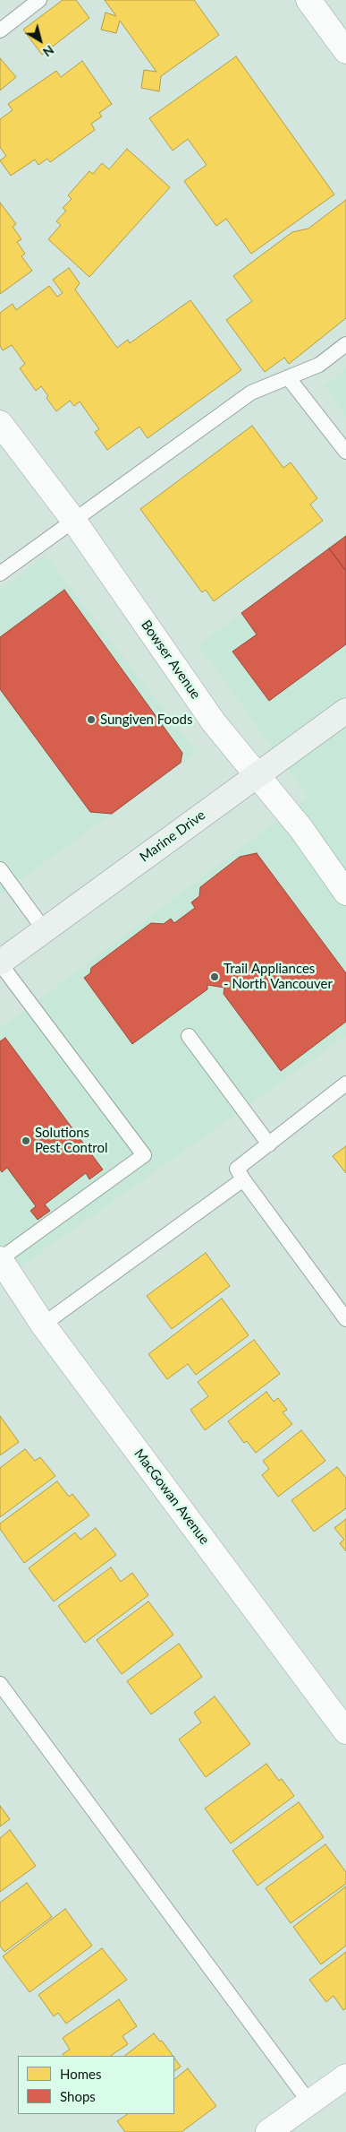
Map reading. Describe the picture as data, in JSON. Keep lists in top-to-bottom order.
{
  "streets": {
    "main road": ["Marine Drive"],
    "street": ["Bowser Avenue", "MacGowan Avenue"]
  },
  "crossings": [
    ["Bowser Avenue", "Marine Drive"]
  ],
  "places": ["Sungiven Foods", "Trail Appliances - North Vancouver", "Solutions Pest Control"],
  "legend": ["Homes", "Shops"],
  "north": "bottom right"
}
